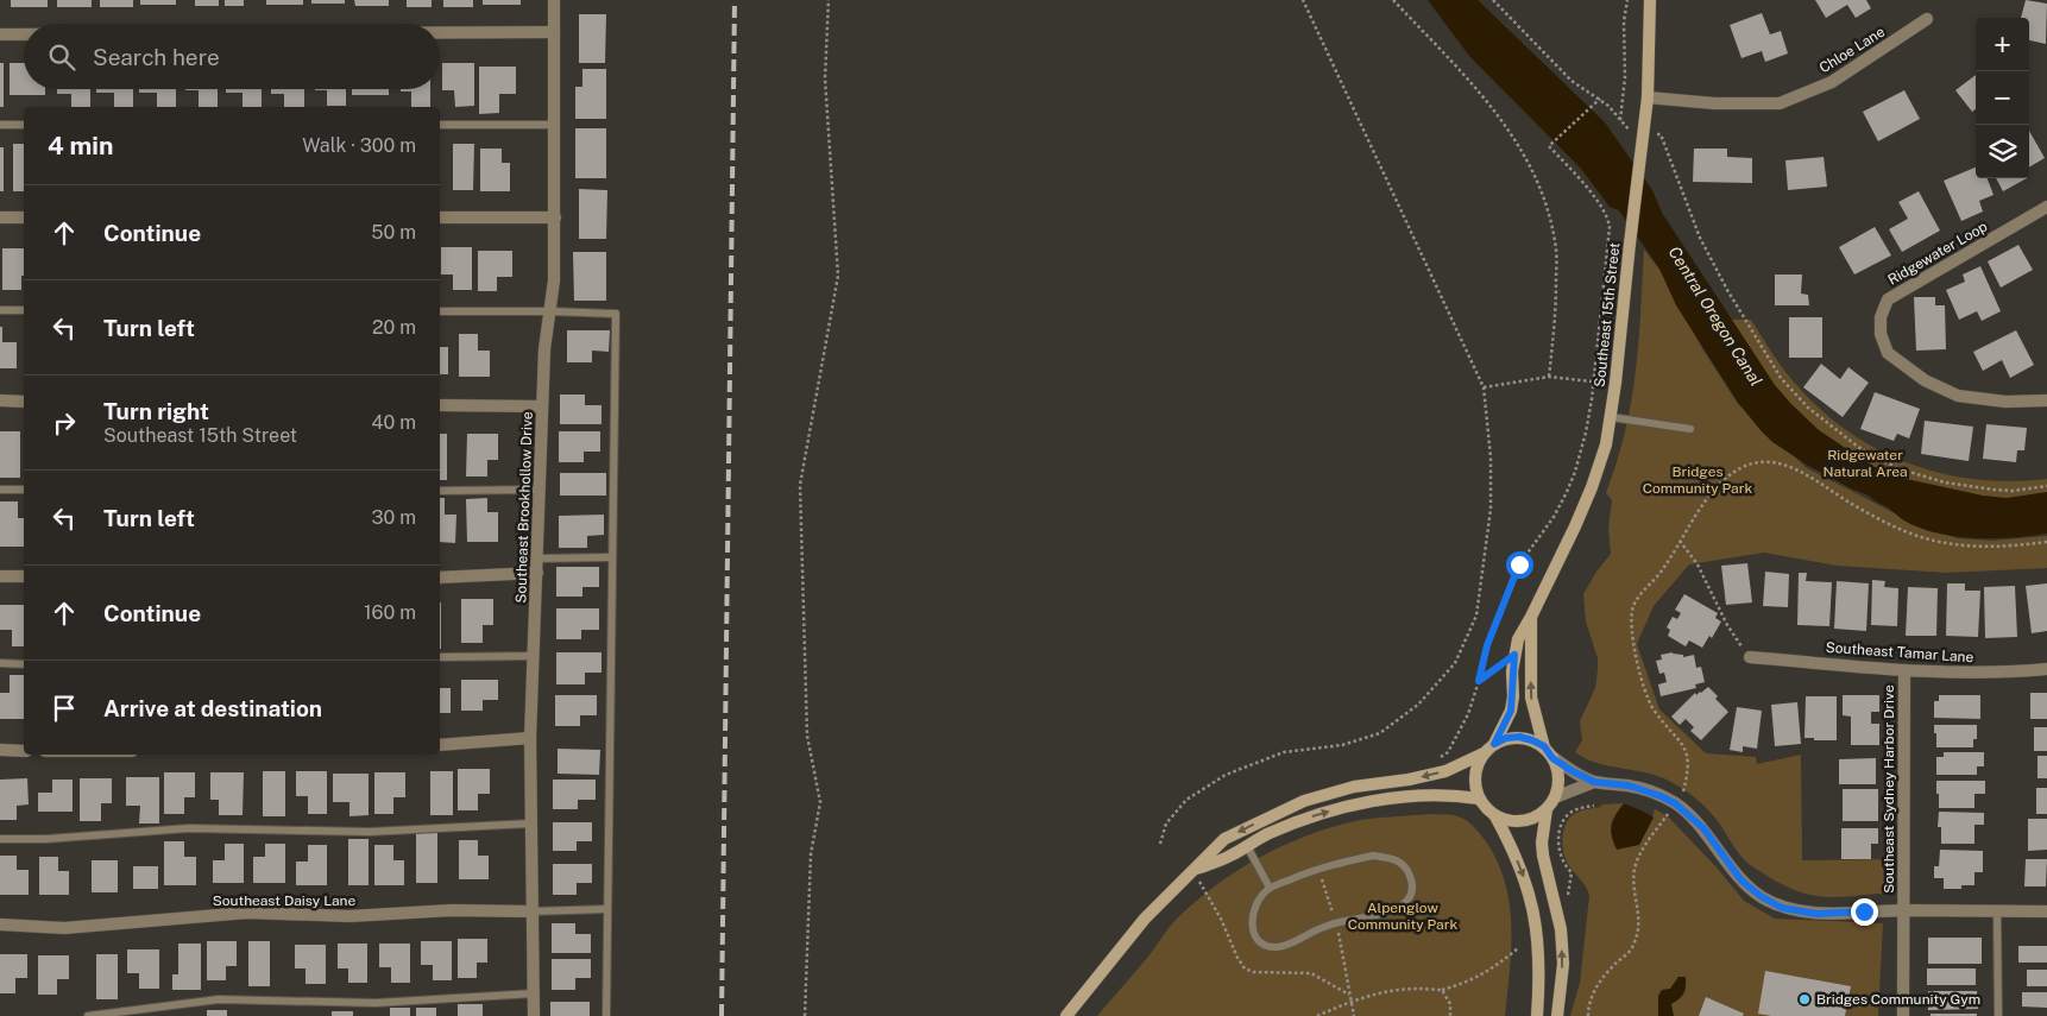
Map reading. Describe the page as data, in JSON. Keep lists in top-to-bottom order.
{
  "streets": {
    "main road": ["Southeast 15th Street"],
    "street": [
      "Chloe Lane",
      "Ridgewater Loop",
      "Southeast Brookhollow Drive",
      "Southeast Tamar Lane",
      "Southeast Sydney Harbor Drive",
      "Southeast Daisy Lane"
    ]
  },
  "crossings": [
    ["Chloe Lane", "Southeast 15th Street"],
    ["Southeast Brookhollow Drive", "Southeast Daisy Lane"],
    ["Southeast Tamar Lane", "Southeast Sydney Harbor Drive"]
  ],
  "water": ["Central Oregon Canal"],
  "parks": ["Ridgewater Natural Area", "Bridges Community Park", "Alpenglow Community Park"],
  "places": ["Bridges Community Gym"],
  "page": {
    "map_buttons": ["+", "−"],
    "search": "Search here",
    "heading": ["4 min", "Walk · 300 m"],
    "list": [
      ["Continue", "50 m"],
      ["Turn left", "20 m"],
      ["Turn right", "Southeast 15th Street", "40 m"],
      ["Turn left", "30 m"],
      ["Continue", "160 m"],
      "Arrive at destination"
    ]
  }
}
